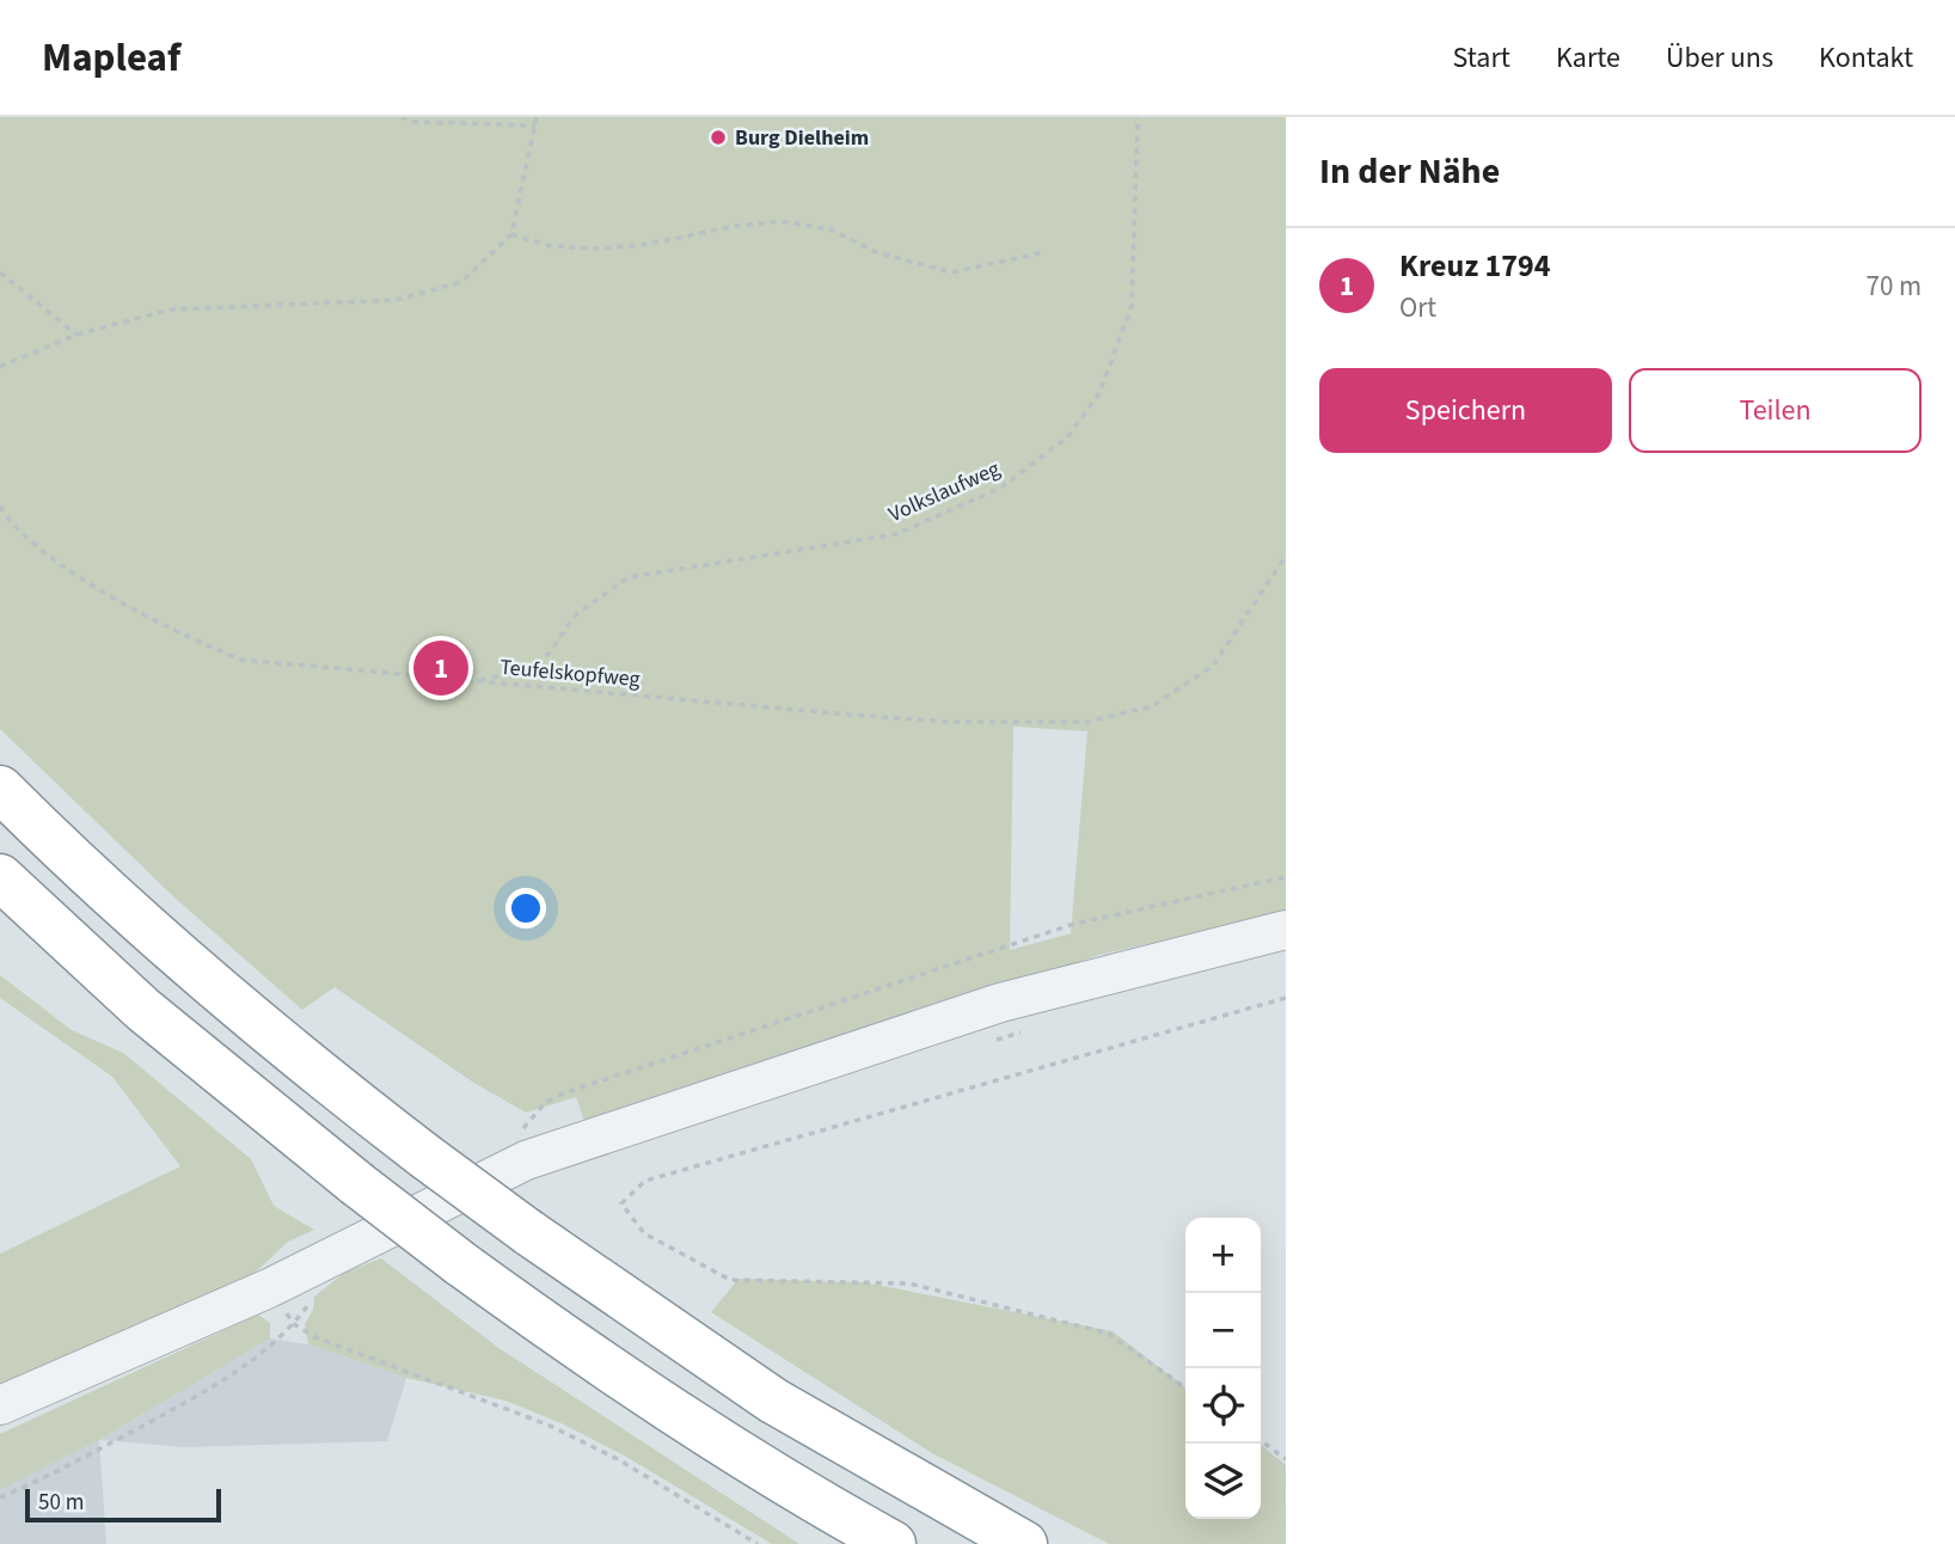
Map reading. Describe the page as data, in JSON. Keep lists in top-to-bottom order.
{
  "streets": {
    "path": ["Volkslaufweg", "Teufelskopfweg"]
  },
  "crossings": [
    ["Volkslaufweg", "Teufelskopfweg"]
  ],
  "places": ["Burg Dielheim"],
  "scale_bar": "50 m",
  "page": {
    "header": "Mapleaf",
    "nav": [
      "Start",
      "Karte",
      "Über uns",
      "Kontakt"
    ],
    "heading": "In der Nähe",
    "list": [
      {
        "mark": "1",
        "name": "Kreuz 1794",
        "note": "Ort",
        "value": "70 m"
      }
    ],
    "buttons": ["Speichern", "Teilen"],
    "pins": "1",
    "map_buttons": ["+", "−"],
    "scale": "50 m"
  }
}
